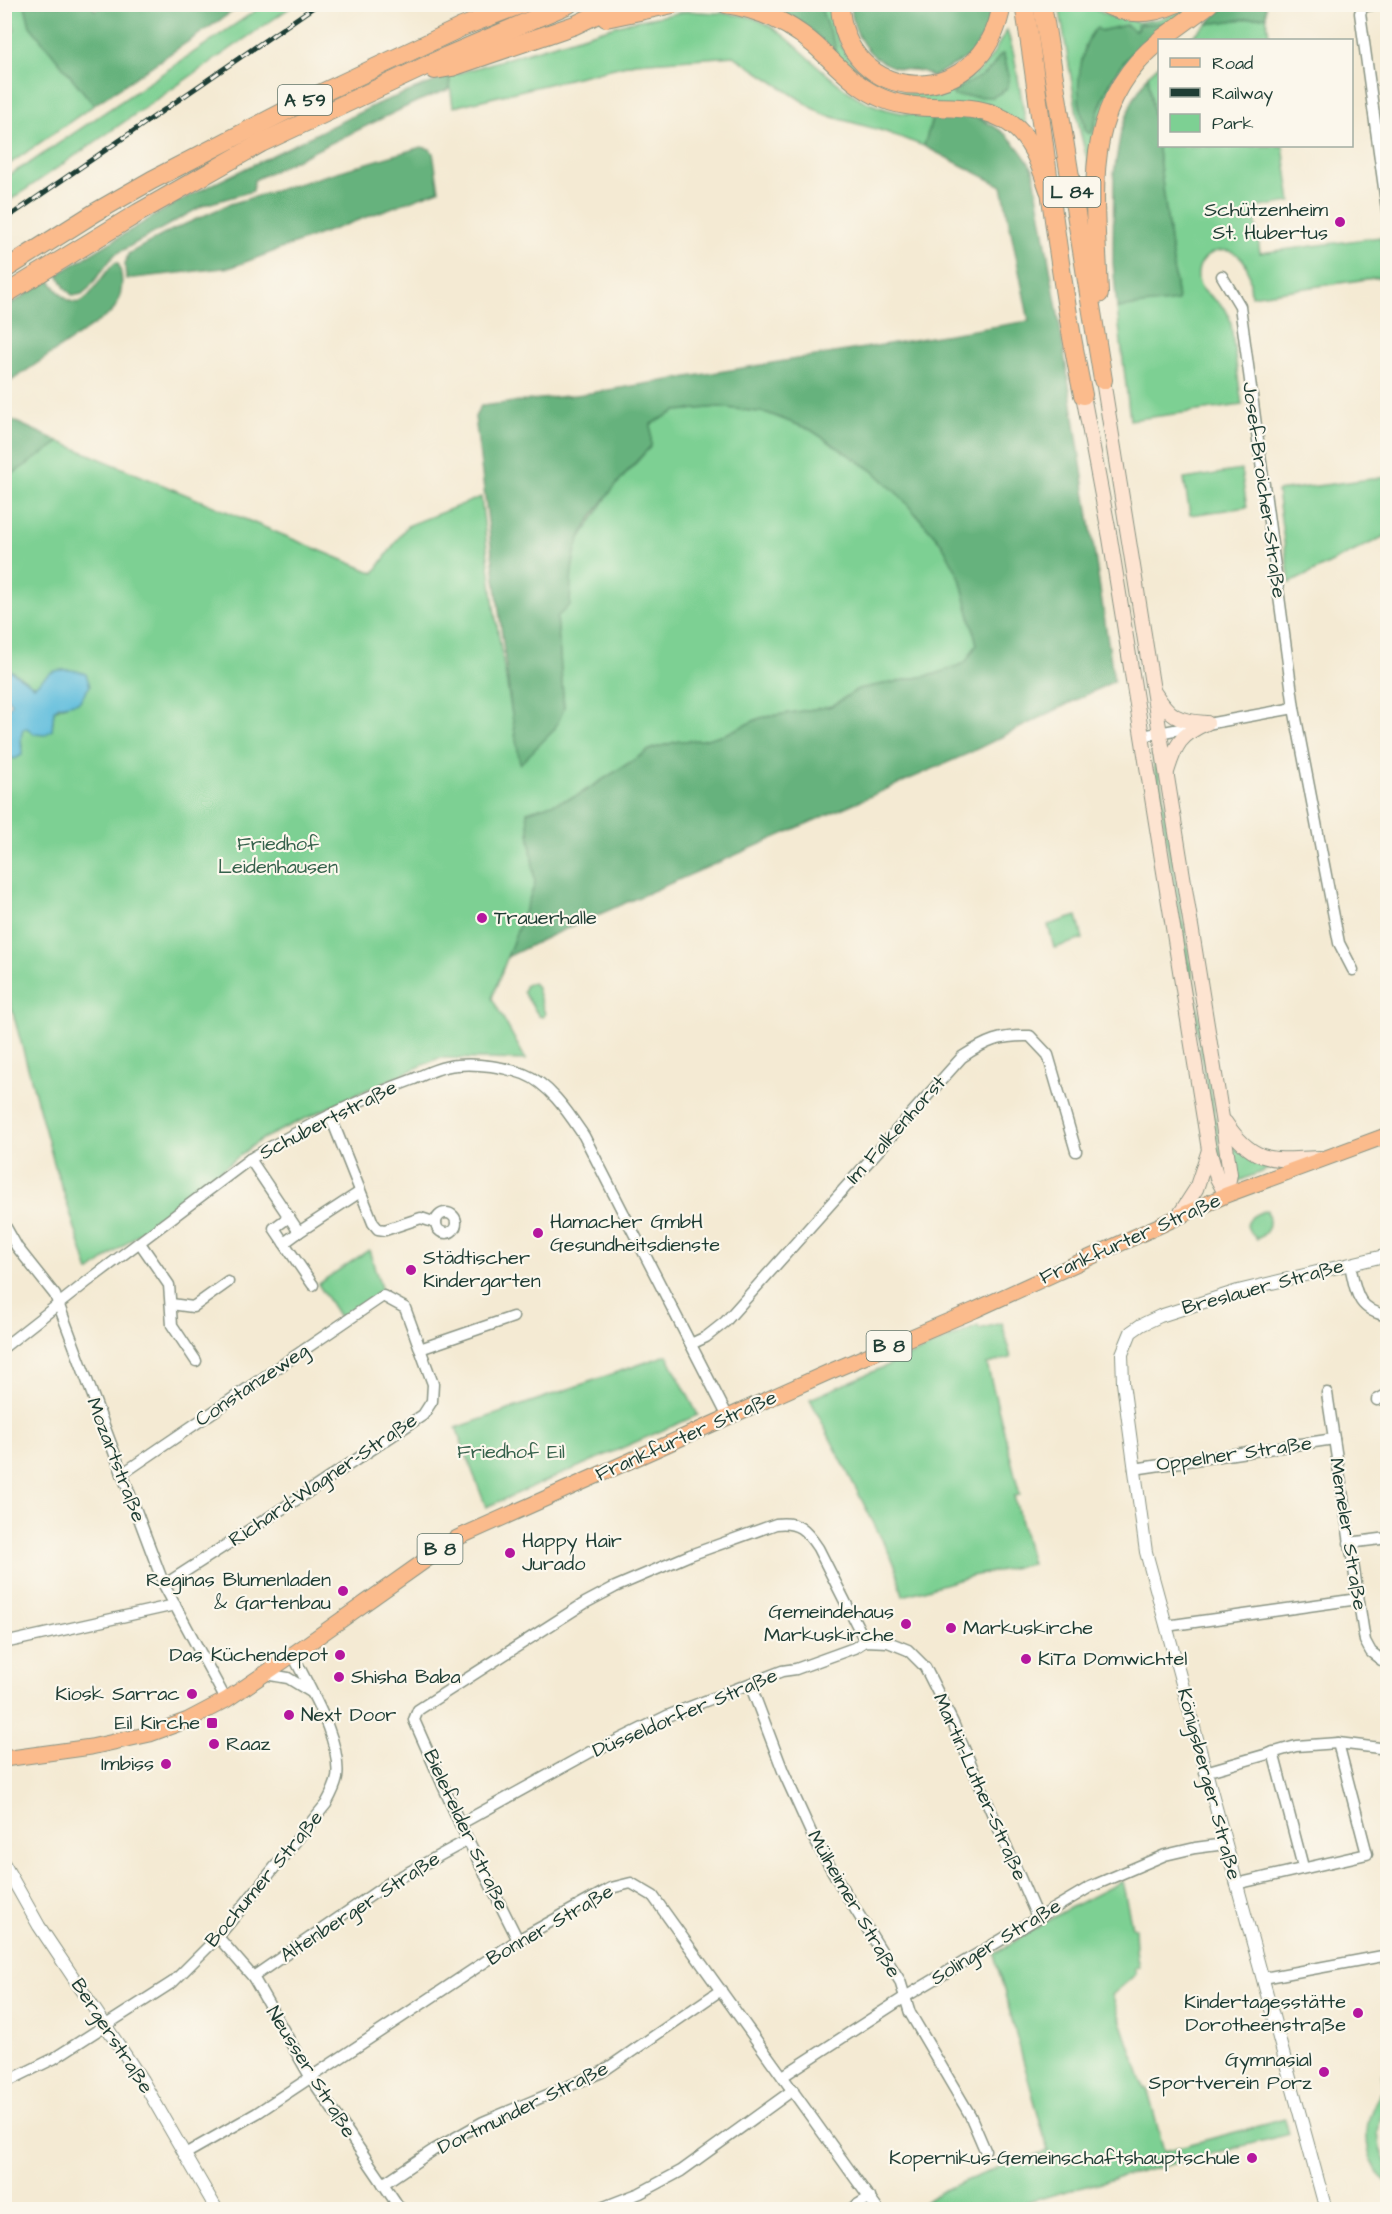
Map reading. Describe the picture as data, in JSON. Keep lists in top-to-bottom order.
{
  "streets": {
    "highway": ["A 59", "L 84"],
    "main road": ["Frankfurter Straße", "B 8"],
    "street": [
      "Josef-Broicher-Straße",
      "Schubertstraße",
      "Im Falkenhorst",
      "Breslauer Straße",
      "Constanzeweg",
      "Oppelner Straße",
      "Mozartstraße",
      "Richard-Wagner-Straße",
      "Memeler Straße",
      "Düsseldorfer Straße",
      "Königsberger Straße",
      "Martin-Luther-Straße",
      "Bielefelder Straße",
      "Bochumer Straße",
      "Mülheimer Straße",
      "Altenberger Straße",
      "Bonner Straße",
      "Solinger Straße",
      "Bergerstraße",
      "Neusser Straße",
      "Dortmunder Straße"
    ]
  },
  "crossings": [
    ["L 84", "Frankfurter Straße"],
    ["Schubertstraße", "Im Falkenhorst"],
    ["Schubertstraße", "Frankfurter Straße"],
    ["Schubertstraße", "Mozartstraße"],
    ["Frankfurter Straße", "Mozartstraße"],
    ["Frankfurter Straße", "Bochumer Straße"],
    ["Breslauer Straße", "Königsberger Straße"],
    ["Constanzeweg", "Mozartstraße"],
    ["Constanzeweg", "Richard-Wagner-Straße"],
    ["Oppelner Straße", "Memeler Straße"],
    ["Oppelner Straße", "Königsberger Straße"],
    ["Mozartstraße", "Richard-Wagner-Straße"],
    ["Düsseldorfer Straße", "Martin-Luther-Straße"],
    ["Düsseldorfer Straße", "Bielefelder Straße"],
    ["Düsseldorfer Straße", "Mülheimer Straße"],
    ["Königsberger Straße", "Solinger Straße"],
    ["Martin-Luther-Straße", "Bielefelder Straße"],
    ["Martin-Luther-Straße", "Solinger Straße"],
    ["Bielefelder Straße", "Altenberger Straße"],
    ["Bielefelder Straße", "Bonner Straße"],
    ["Bochumer Straße", "Bergerstraße"],
    ["Bochumer Straße", "Neusser Straße"],
    ["Mülheimer Straße", "Solinger Straße"],
    ["Altenberger Straße", "Neusser Straße"],
    ["Bonner Straße", "Solinger Straße"],
    ["Bonner Straße", "Bergerstraße"],
    ["Bonner Straße", "Neusser Straße"],
    ["Bonner Straße", "Dortmunder Straße"],
    ["Neusser Straße", "Dortmunder Straße"]
  ],
  "parks": ["Friedhof Leidenhausen", "Friedhof Eil"],
  "places": {
    "other": [
      "Schützenheim St. Hubertus",
      "Trauerhalle",
      "Hamacher GmbH Gesundheitsdienste",
      "Städtischer Kindergarten",
      "Happy Hair Jurado",
      "Reginas Blumenladen & Gartenbau",
      "Gemeindehaus Markuskirche",
      "Markuskirche",
      "Das Küchendepot",
      "KiTa Domwichtel",
      "Shisha Baba",
      "Kiosk Sarrac",
      "Next Door",
      "Raaz",
      "Imbiss",
      "Kindertagesstätte Dorotheenstraße",
      "Gymnasial Sportverein Porz",
      "Kopernikus-Gemeinschaftshauptschule"
    ],
    "transit": ["Eil Kirche"]
  },
  "legend": ["Road", "Railway", "Park"]
}
